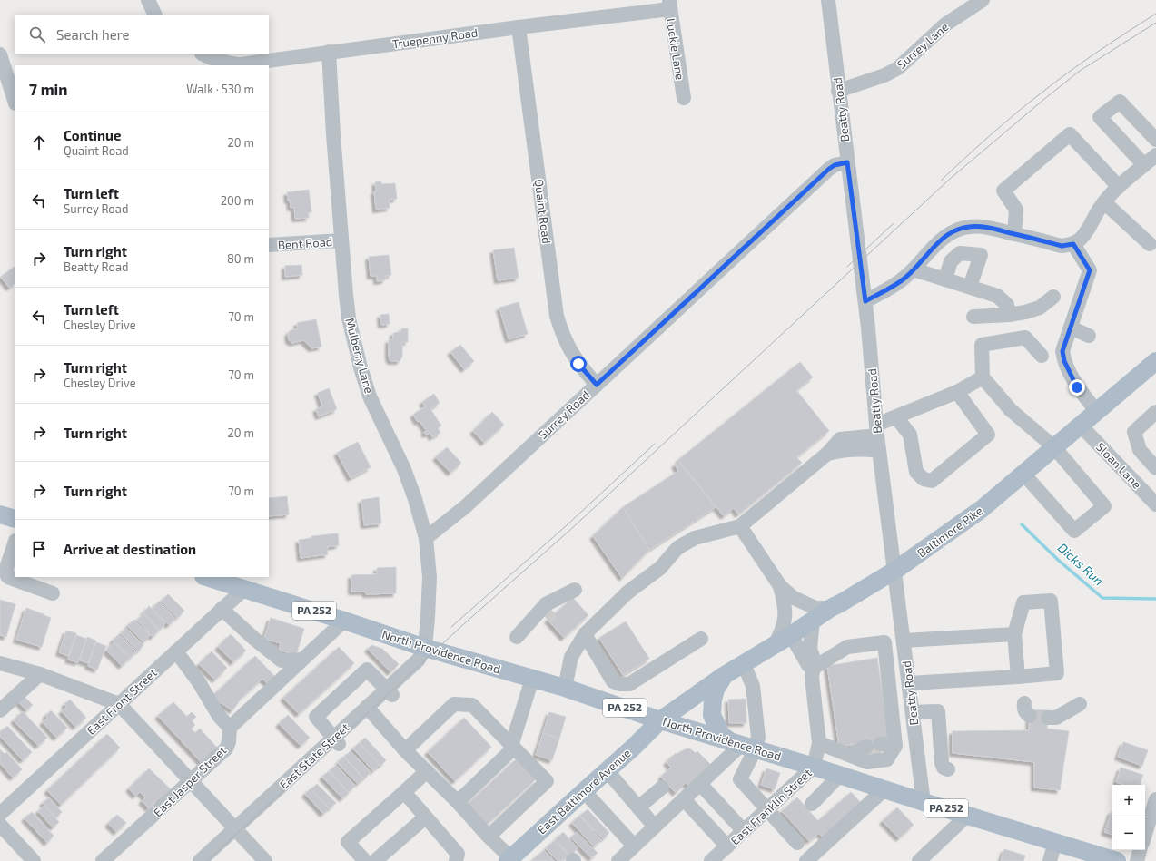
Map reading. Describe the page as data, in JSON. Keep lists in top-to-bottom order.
{
  "streets": {
    "main road": [
      "Baltimore Pike",
      "PA 252",
      "North Providence Road",
      "East Baltimore Avenue"
    ],
    "street": [
      "Truepenny Road",
      "Surrey Lane",
      "Luckie Lane",
      "Beatty Road",
      "Quaint Road",
      "Bent Road",
      "Mulberry Lane",
      "Surrey Road",
      "Sloan Lane",
      "East Front Street",
      "East State Street",
      "East Jasper Street",
      "East Franklin Street"
    ]
  },
  "crossings": [
    ["Truepenny Road", "Luckie Lane"],
    ["Truepenny Road", "Quaint Road"],
    ["Truepenny Road", "Mulberry Lane"],
    ["Surrey Lane", "Beatty Road"],
    ["Beatty Road", "Surrey Road"],
    ["Beatty Road", "Baltimore Pike"],
    ["Beatty Road", "North Providence Road"],
    ["Quaint Road", "Surrey Road"],
    ["Bent Road", "Mulberry Lane"],
    ["Mulberry Lane", "Surrey Road"],
    ["Mulberry Lane", "North Providence Road"],
    ["Mulberry Lane", "East State Street"],
    ["Sloan Lane", "Baltimore Pike"],
    ["Baltimore Pike", "East Baltimore Avenue"],
    ["North Providence Road", "East Front Street"],
    ["North Providence Road", "East State Street"],
    ["North Providence Road", "East Baltimore Avenue"],
    ["North Providence Road", "East Franklin Street"]
  ],
  "water": ["Dicks Run"],
  "page": {
    "search": "Search here",
    "heading": ["7 min", "Walk · 530 m"],
    "list": [
      ["Continue", "Quaint Road", "20 m"],
      ["Turn left", "Surrey Road", "200 m"],
      ["Turn right", "Beatty Road", "80 m"],
      ["Turn left", "Chesley Drive", "70 m"],
      ["Turn right", "Chesley Drive", "70 m"],
      ["Turn right", "20 m"],
      ["Turn right", "70 m"],
      "Arrive at destination"
    ],
    "map_buttons": ["+", "−"]
  }
}
